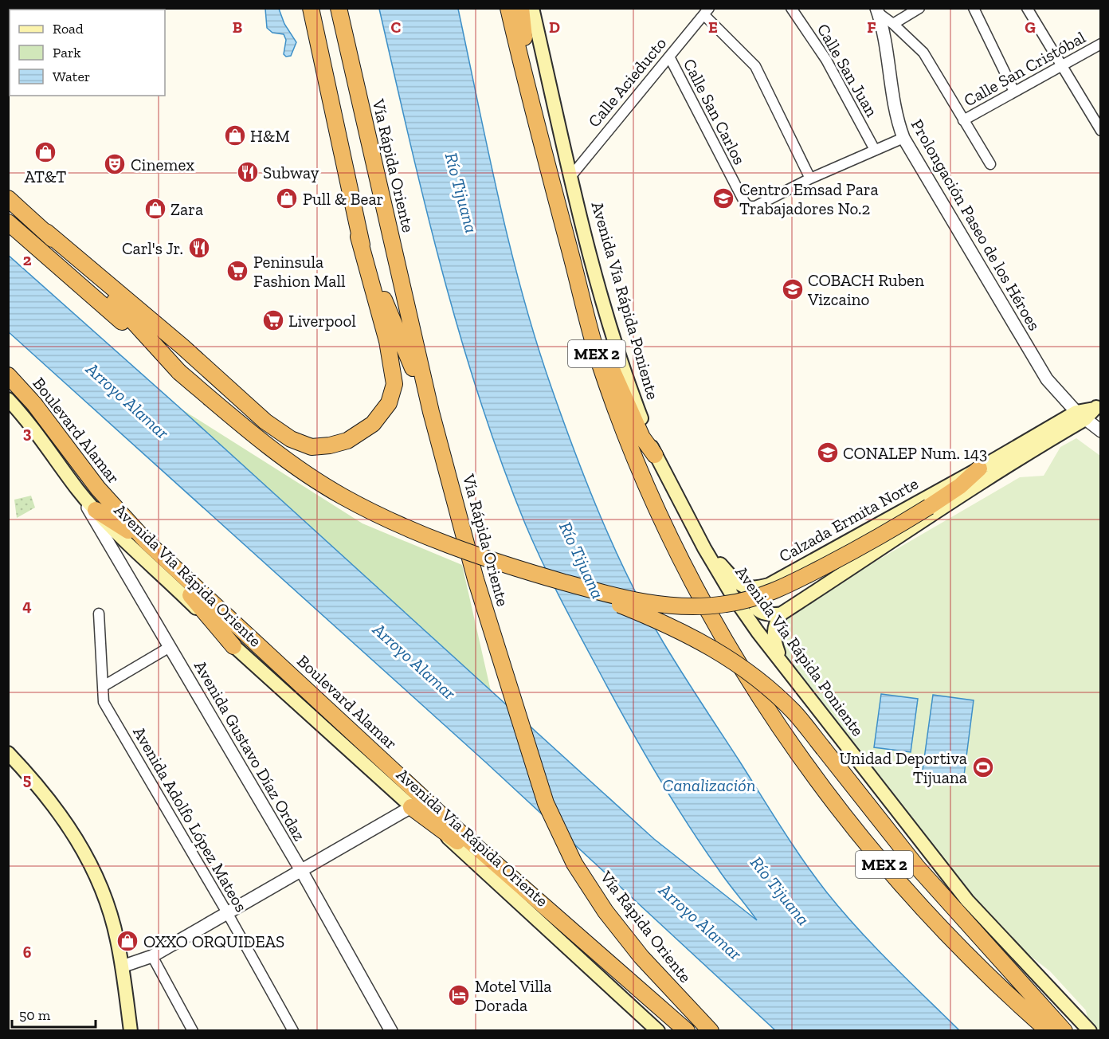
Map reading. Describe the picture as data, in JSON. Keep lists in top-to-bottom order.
{
  "streets": {
    "highway": ["Vía Rápida Oriente", "MEX 2", "Boulevard Alamar"],
    "main road": ["Avenida Vía Rápida Poniente", "Calzada Ermita Norte", "Avenida Vía Rápida Oriente"],
    "street": [
      "Calle San Cristóbal",
      "Calle San Juan",
      "Calle Acieducto",
      "Calle San Carlos",
      "Prolongación Paseo de los Héroes",
      "Avenida Gustavo Díaz Ordaz",
      "Avenida Adolfo López Mateos"
    ]
  },
  "crossings": [
    ["Calle San Juan", "Calle San Carlos"],
    ["Calle Acieducto", "Calle San Carlos"],
    ["Calle Acieducto", "Avenida Vía Rápida Poniente"],
    ["Calle San Carlos", "Prolongación Paseo de los Héroes"],
    ["Prolongación Paseo de los Héroes", "Calzada Ermita Norte"],
    ["Avenida Vía Rápida Poniente", "Calzada Ermita Norte"],
    ["Avenida Vía Rápida Oriente", "Avenida Gustavo Díaz Ordaz"]
  ],
  "water": ["Río Tijuana", "Arroyo Alamar", "Canalización"],
  "places": {
    "shop": [
      "H&M",
      "AT&T",
      "Pull & Bear",
      "Zara",
      "OXXO ORQUIDEAS"
    ],
    "theatre": ["Cinemex"],
    "restaurant": ["Subway", "Carl's Jr."],
    "school or university": ["Centro Emsad Para Trabajadores No.2", "COBACH Ruben Vizcaino", "CONALEP Num. 143"],
    "supermarket": ["Peninsula Fashion Mall", "Liverpool"],
    "sports": ["Unidad Deportiva Tijuana"],
    "hotel": ["Motel Villa Dorada"]
  },
  "legend": ["Road", "Park", "Water"],
  "scale_bar": "50 m",
  "grid": {
    "columns": [
      "B",
      "C",
      "D",
      "E",
      "F",
      "G"
    ],
    "rows": [
      "2",
      "3",
      "4",
      "5",
      "6"
    ]
  }
}
